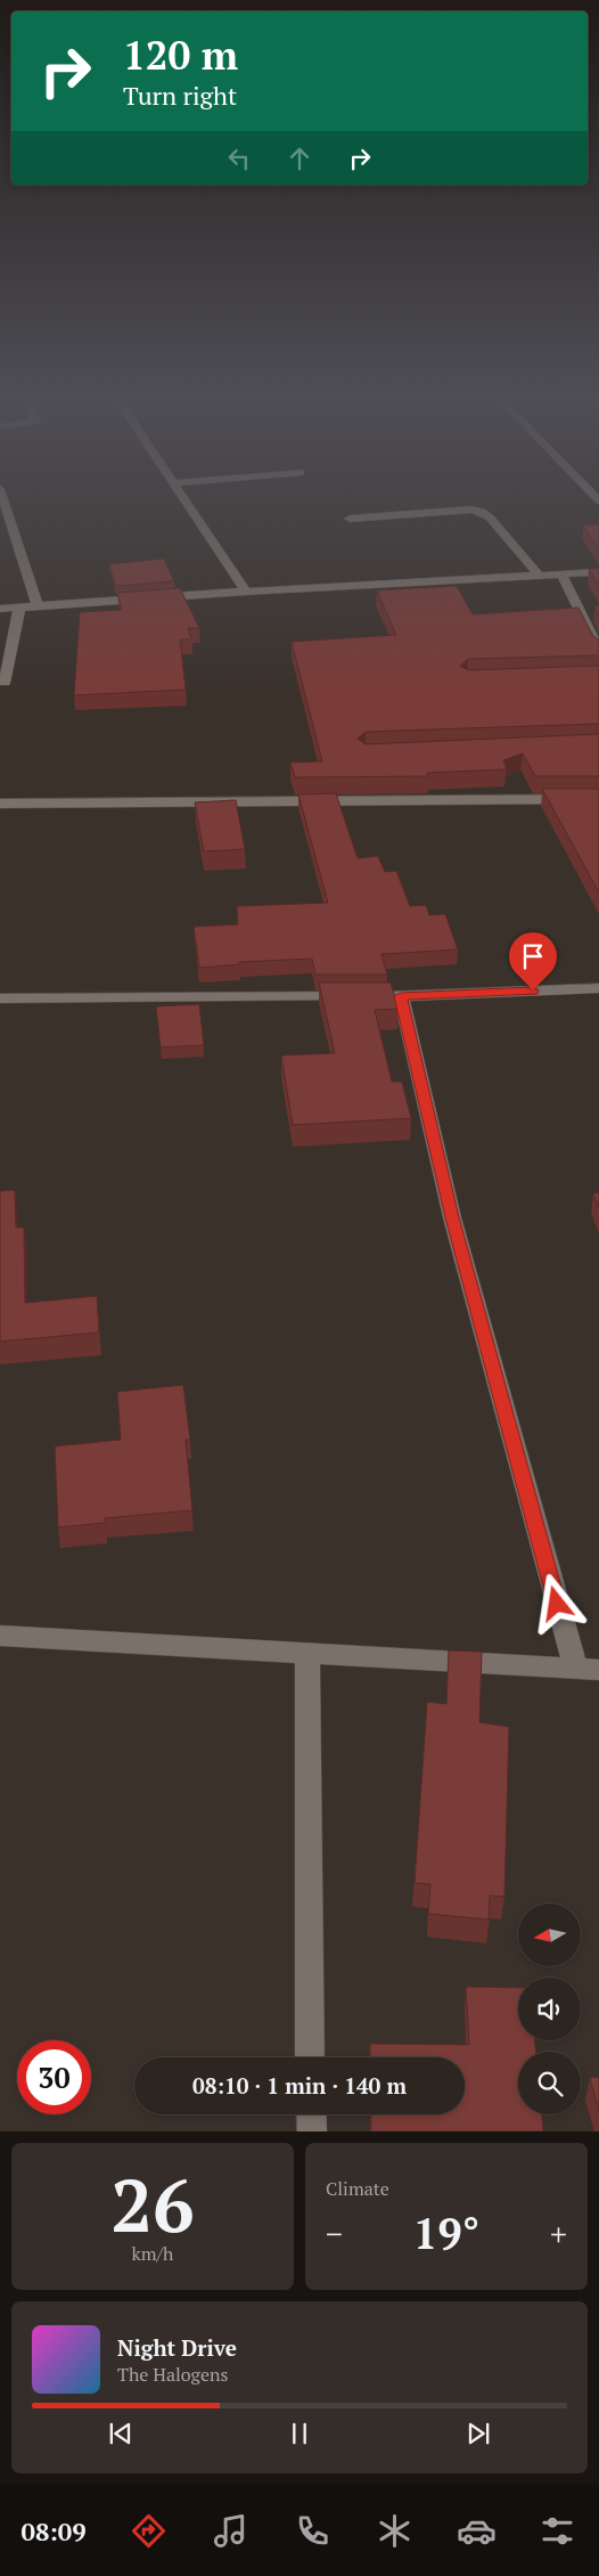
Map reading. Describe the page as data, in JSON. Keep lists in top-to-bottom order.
{
  "north": "left",
  "page": {
    "turn": ["120 m", "Turn right"],
    "limit": "30",
    "trip": "08:10 · 1 min · 140 m",
    "tile": [
      ["26", "km/h"],
      "Climate"
    ],
    "heat": ["−", "19°", "+"],
    "song": ["Night Drive", "The Halogens"],
    "tabs": "08:09"
  }
}
